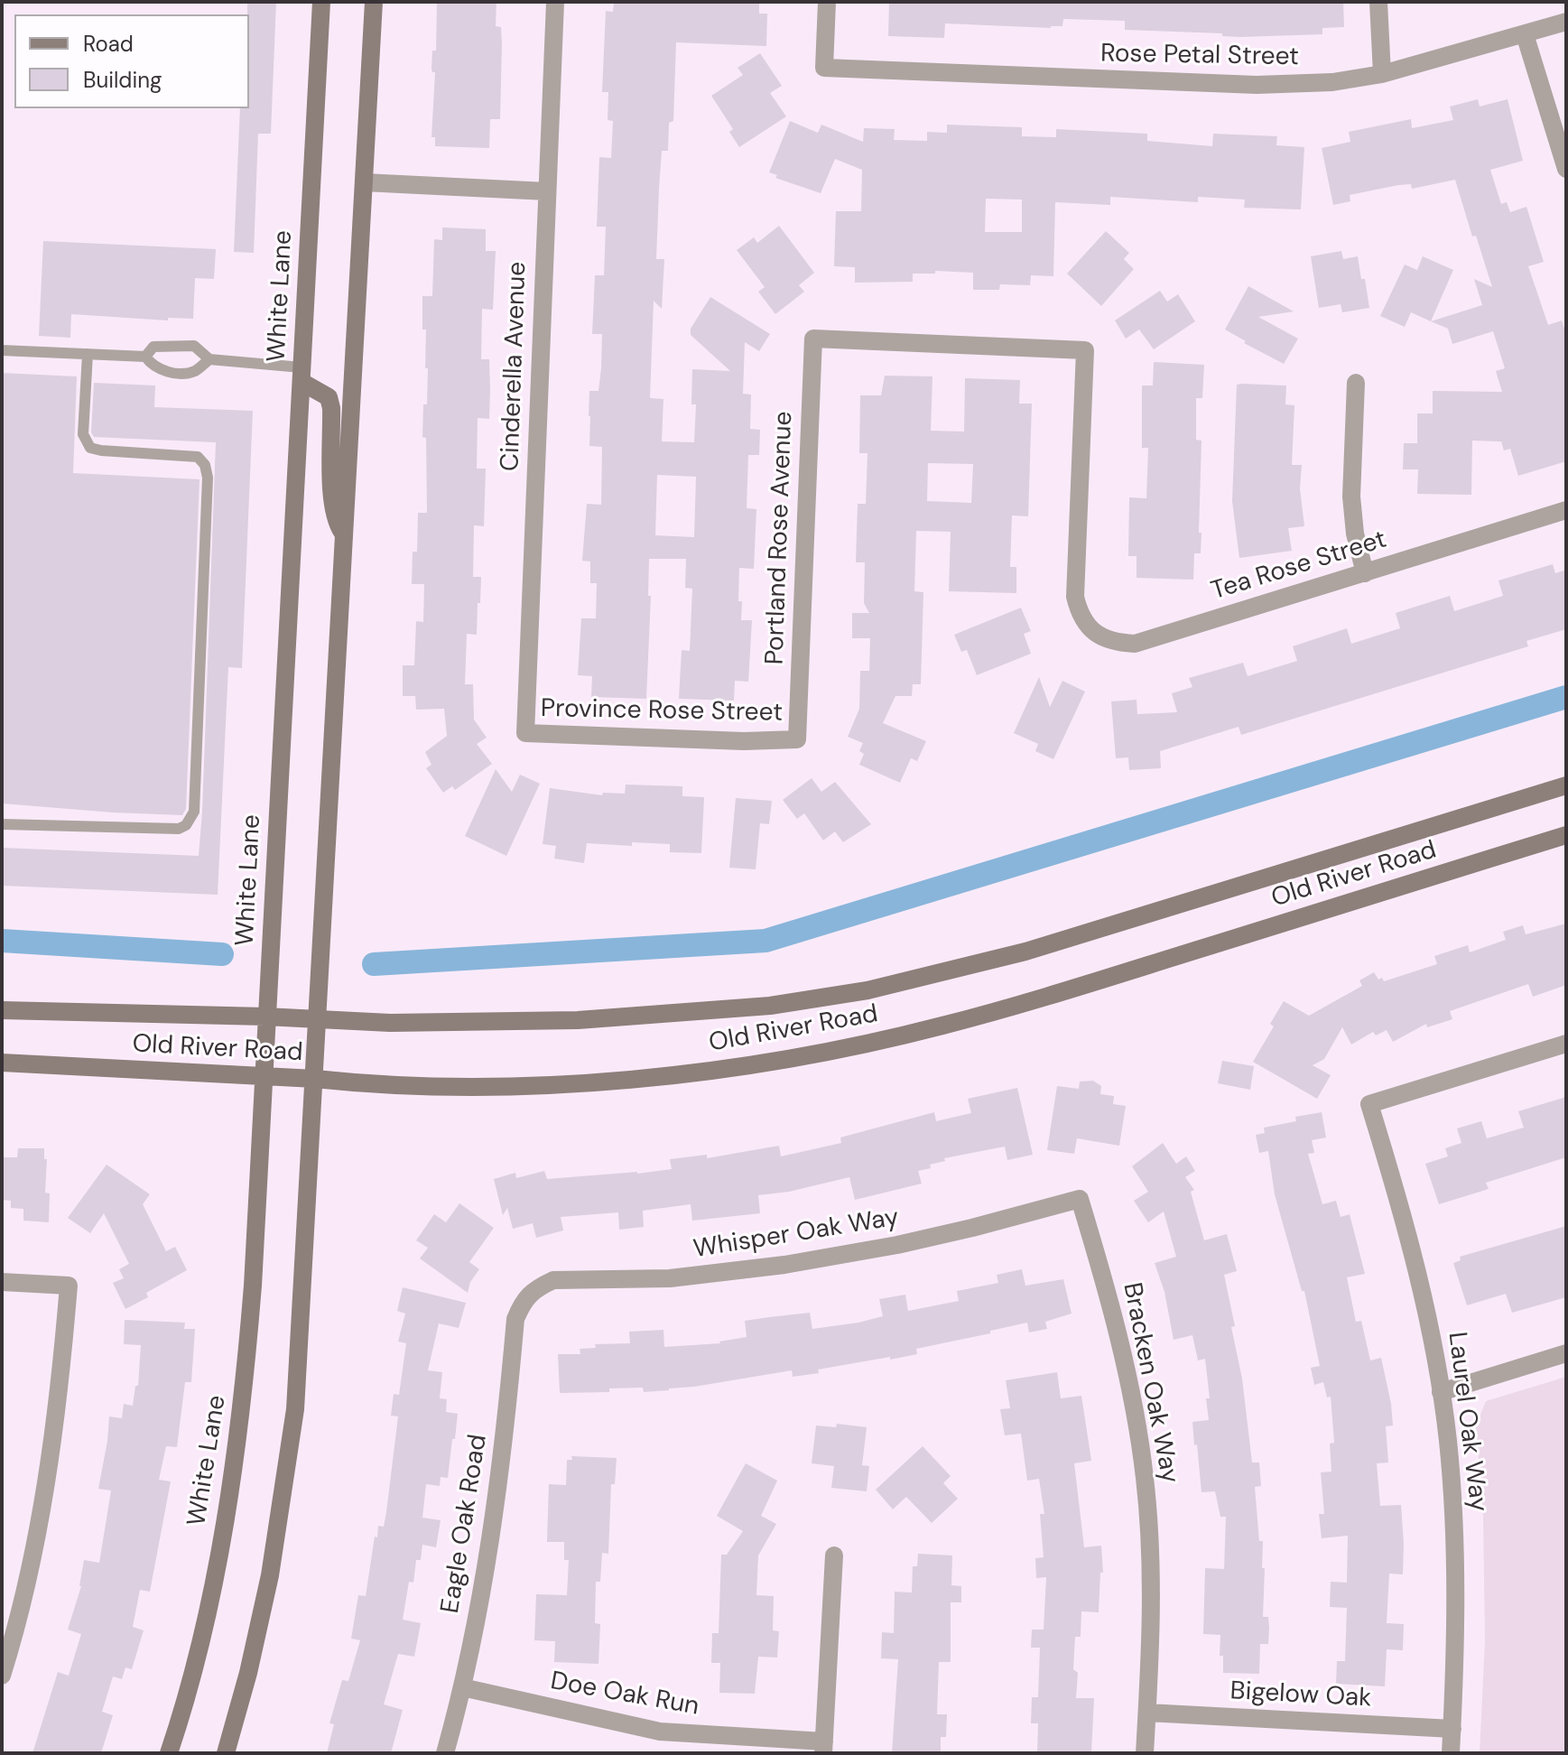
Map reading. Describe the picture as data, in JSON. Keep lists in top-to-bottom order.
{
  "streets": {
    "main road": ["White Lane", "Old River Road"],
    "street": [
      "Rose Petal Street",
      "Cinderella Avenue",
      "Portland Rose Avenue",
      "Tea Rose Street",
      "Province Rose Street",
      "Whisper Oak Way",
      "Bracken Oak Way",
      "Laurel Oak Way",
      "Eagle Oak Road",
      "Doe Oak Run",
      "Bigelow Oak"
    ]
  },
  "crossings": [
    ["White Lane", "Old River Road"],
    ["Cinderella Avenue", "Province Rose Street"],
    ["Portland Rose Avenue", "Tea Rose Street"],
    ["Portland Rose Avenue", "Province Rose Street"],
    ["Whisper Oak Way", "Bracken Oak Way"],
    ["Whisper Oak Way", "Eagle Oak Road"],
    ["Bracken Oak Way", "Bigelow Oak"],
    ["Laurel Oak Way", "Bigelow Oak"],
    ["Eagle Oak Road", "Doe Oak Run"]
  ],
  "legend": ["Road", "Building"]
}
